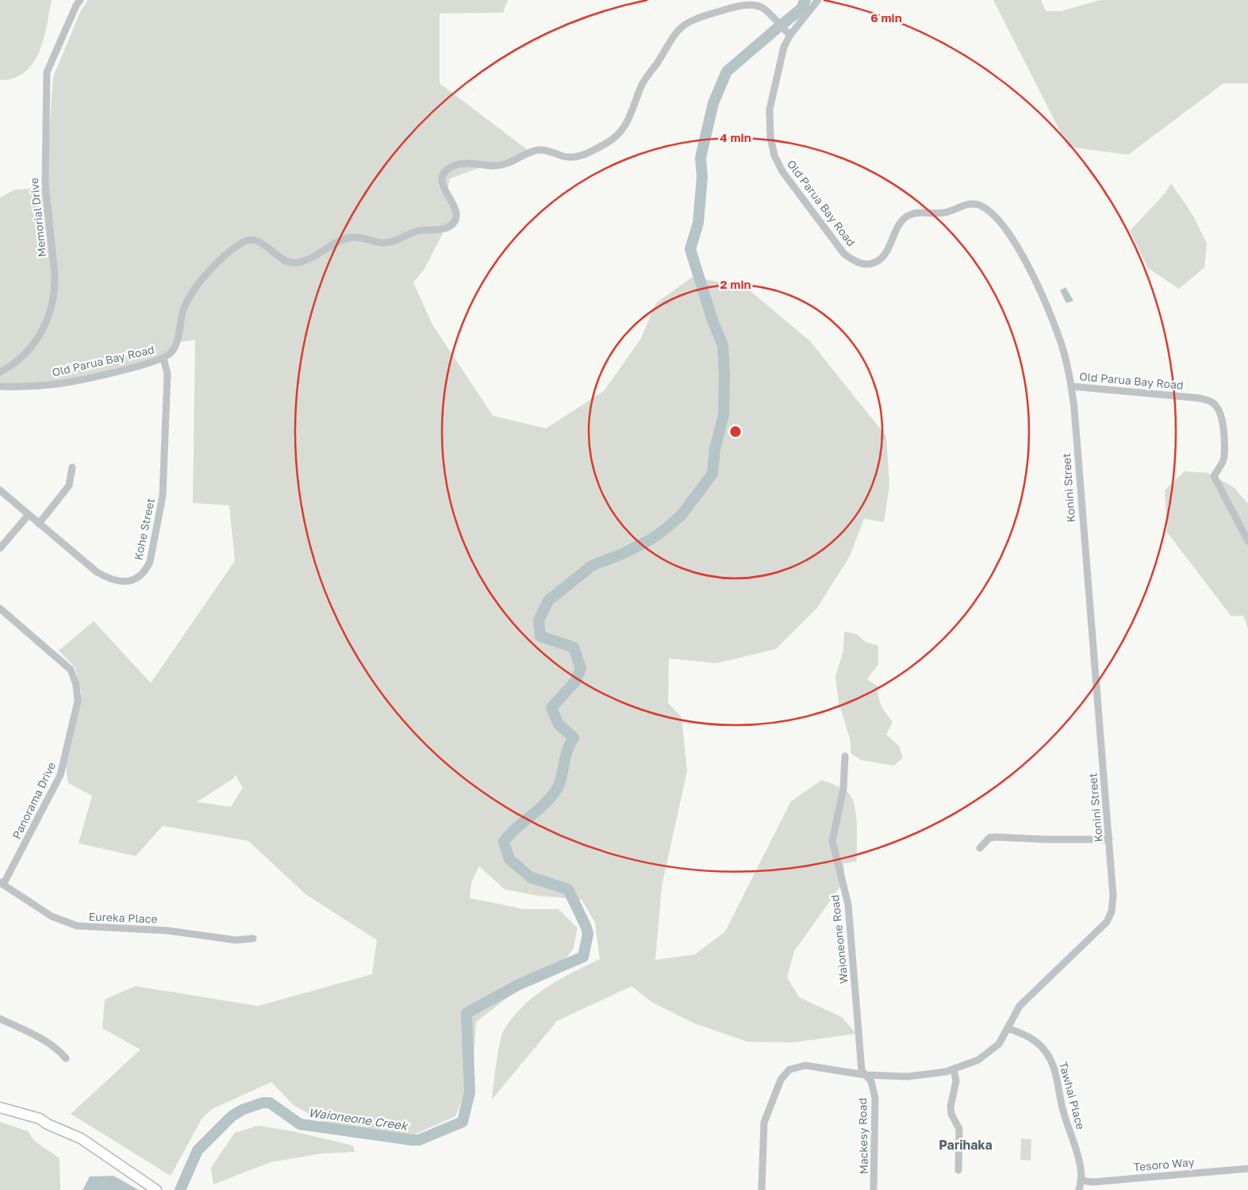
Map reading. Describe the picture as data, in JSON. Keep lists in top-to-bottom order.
{
  "streets": {
    "street": [
      "Old Parua Bay Road",
      "Memorial Drive",
      "Konini Street",
      "Kohe Street",
      "Panorama Drive",
      "Eureka Place",
      "Waioneone Road",
      "Tawhai Place",
      "Mackesy Road",
      "Tesoro Way"
    ]
  },
  "crossings": [
    ["Old Parua Bay Road", "Konini Street"],
    ["Old Parua Bay Road", "Kohe Street"],
    ["Konini Street", "Waioneone Road"],
    ["Konini Street", "Tawhai Place"],
    ["Konini Street", "Mackesy Road"],
    ["Panorama Drive", "Eureka Place"],
    ["Waioneone Road", "Mackesy Road"],
    ["Tawhai Place", "Tesoro Way"]
  ],
  "districts": ["Parihaka"],
  "water": ["Waioneone Creek"],
  "rings": ["6 min", "4 min", "2 min"]
}
